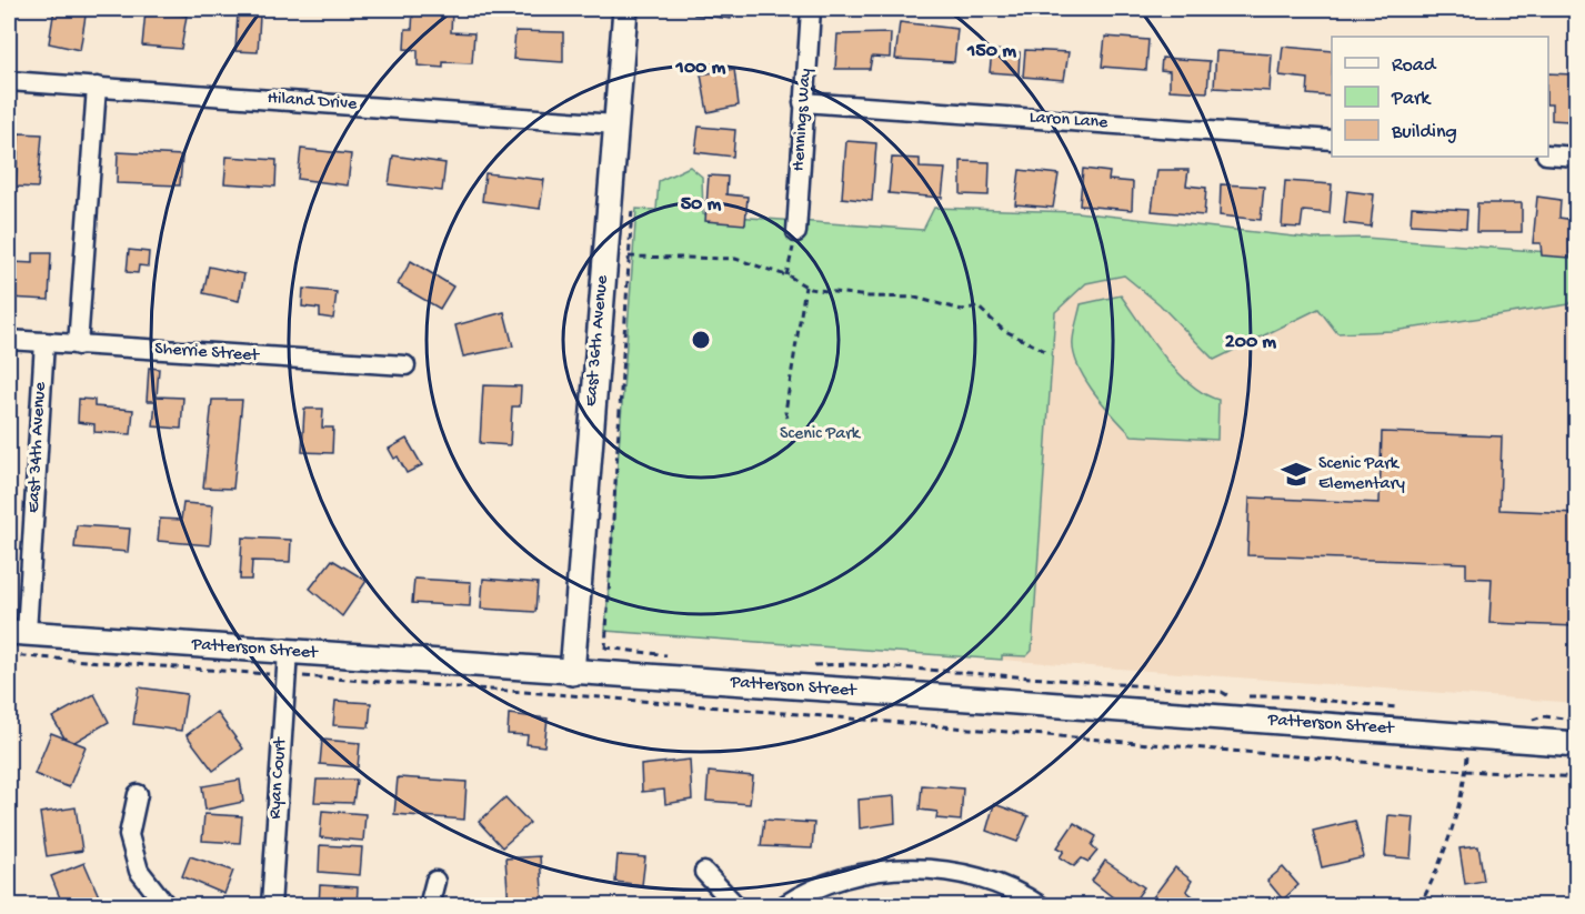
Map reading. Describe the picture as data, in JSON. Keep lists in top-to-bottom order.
{
  "streets": {
    "street": [
      "Hiland Drive",
      "Hennings Way",
      "Laron Lane",
      "East 36th Avenue",
      "Sherrie Street",
      "East 34th Avenue",
      "Patterson Street",
      "Ryan Court"
    ]
  },
  "crossings": [
    ["Hiland Drive", "East 36th Avenue"],
    ["Hennings Way", "Laron Lane"],
    ["East 36th Avenue", "Patterson Street"],
    ["Sherrie Street", "East 34th Avenue"],
    ["East 34th Avenue", "Patterson Street"],
    ["Patterson Street", "Ryan Court"]
  ],
  "parks": ["Scenic Park"],
  "places": {
    "school or university": ["Scenic Park Elementary"]
  },
  "legend": ["Road", "Park", "Building"],
  "rings": [
    "150 m",
    "100 m",
    "50 m",
    "200 m"
  ]
}
